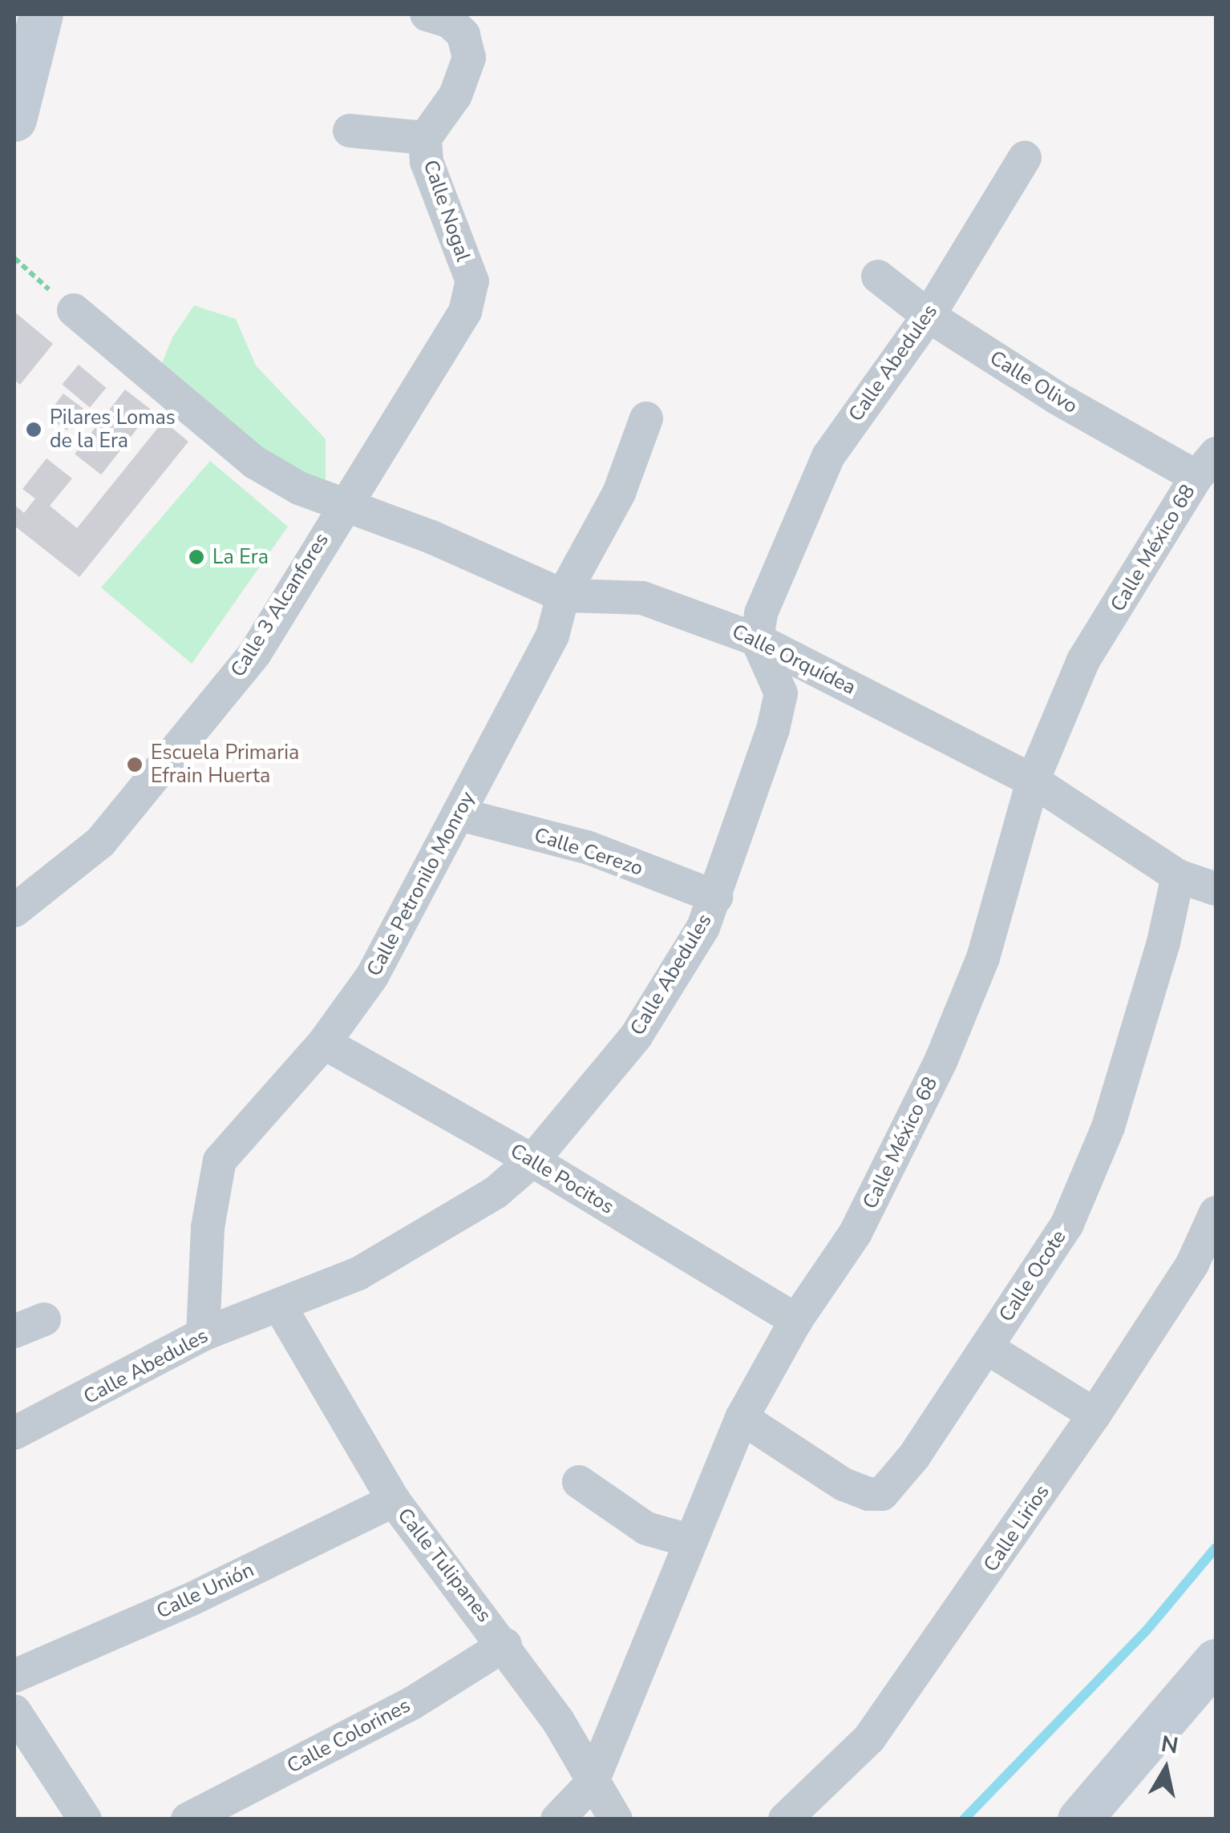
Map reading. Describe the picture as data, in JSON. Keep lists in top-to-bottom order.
{
  "streets": {
    "street": [
      "Calle Nogal",
      "Calle Abedules",
      "Calle Olivo",
      "Calle México 68",
      "Calle 3 Alcanfores",
      "Calle Orquídea",
      "Calle Cerezo",
      "Calle Petronilo Monroy",
      "Calle Pocitos",
      "Calle Ocote",
      "Calle Lirios",
      "Calle Tulipanes",
      "Calle Unión",
      "Calle Colorines"
    ]
  },
  "crossings": [
    ["Calle Nogal", "Calle 3 Alcanfores"],
    ["Calle Nogal", "Calle Orquídea"],
    ["Calle Abedules", "Calle Olivo"],
    ["Calle Abedules", "Calle Orquídea"],
    ["Calle Abedules", "Calle Cerezo"],
    ["Calle Abedules", "Calle Petronilo Monroy"],
    ["Calle Abedules", "Calle Pocitos"],
    ["Calle Abedules", "Calle Tulipanes"],
    ["Calle Olivo", "Calle México 68"],
    ["Calle México 68", "Calle Orquídea"],
    ["Calle México 68", "Calle Pocitos"],
    ["Calle México 68", "Calle Ocote"],
    ["Calle México 68", "Calle Tulipanes"],
    ["Calle 3 Alcanfores", "Calle Orquídea"],
    ["Calle Orquídea", "Calle Petronilo Monroy"],
    ["Calle Orquídea", "Calle Ocote"],
    ["Calle Cerezo", "Calle Petronilo Monroy"],
    ["Calle Petronilo Monroy", "Calle Pocitos"],
    ["Calle Tulipanes", "Calle Unión"],
    ["Calle Tulipanes", "Calle Colorines"]
  ],
  "places": ["Pilares Lomas de la Era", "La Era", "Escuela Primaria Efrain Huerta"],
  "north": "top"
}
